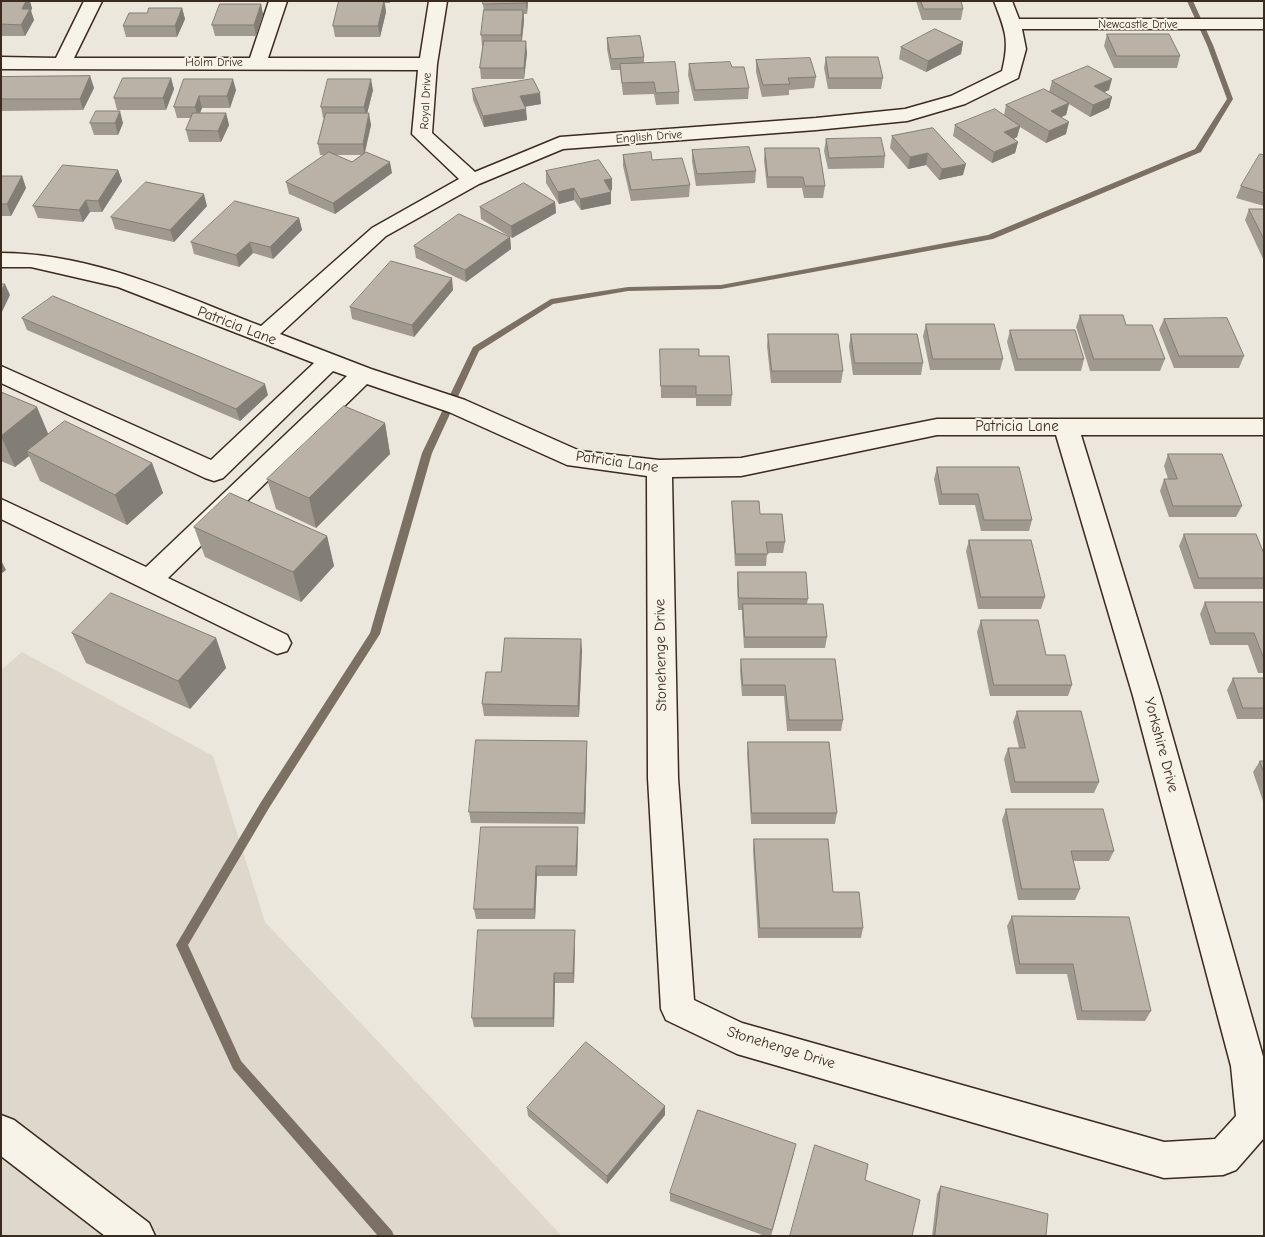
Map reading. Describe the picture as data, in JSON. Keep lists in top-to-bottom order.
{
  "streets": {
    "street": [
      "Newcastle Drive",
      "Holm Drive",
      "Royal Drive",
      "English Drive",
      "Patricia Lane",
      "Stonehenge Drive",
      "Yorkshire Drive"
    ]
  },
  "crossings": [
    ["Newcastle Drive", "English Drive"],
    ["Holm Drive", "Royal Drive"],
    ["Royal Drive", "English Drive"],
    ["English Drive", "Patricia Lane"],
    ["Patricia Lane", "Stonehenge Drive"],
    ["Patricia Lane", "Yorkshire Drive"],
    ["Stonehenge Drive", "Yorkshire Drive"]
  ]
}
